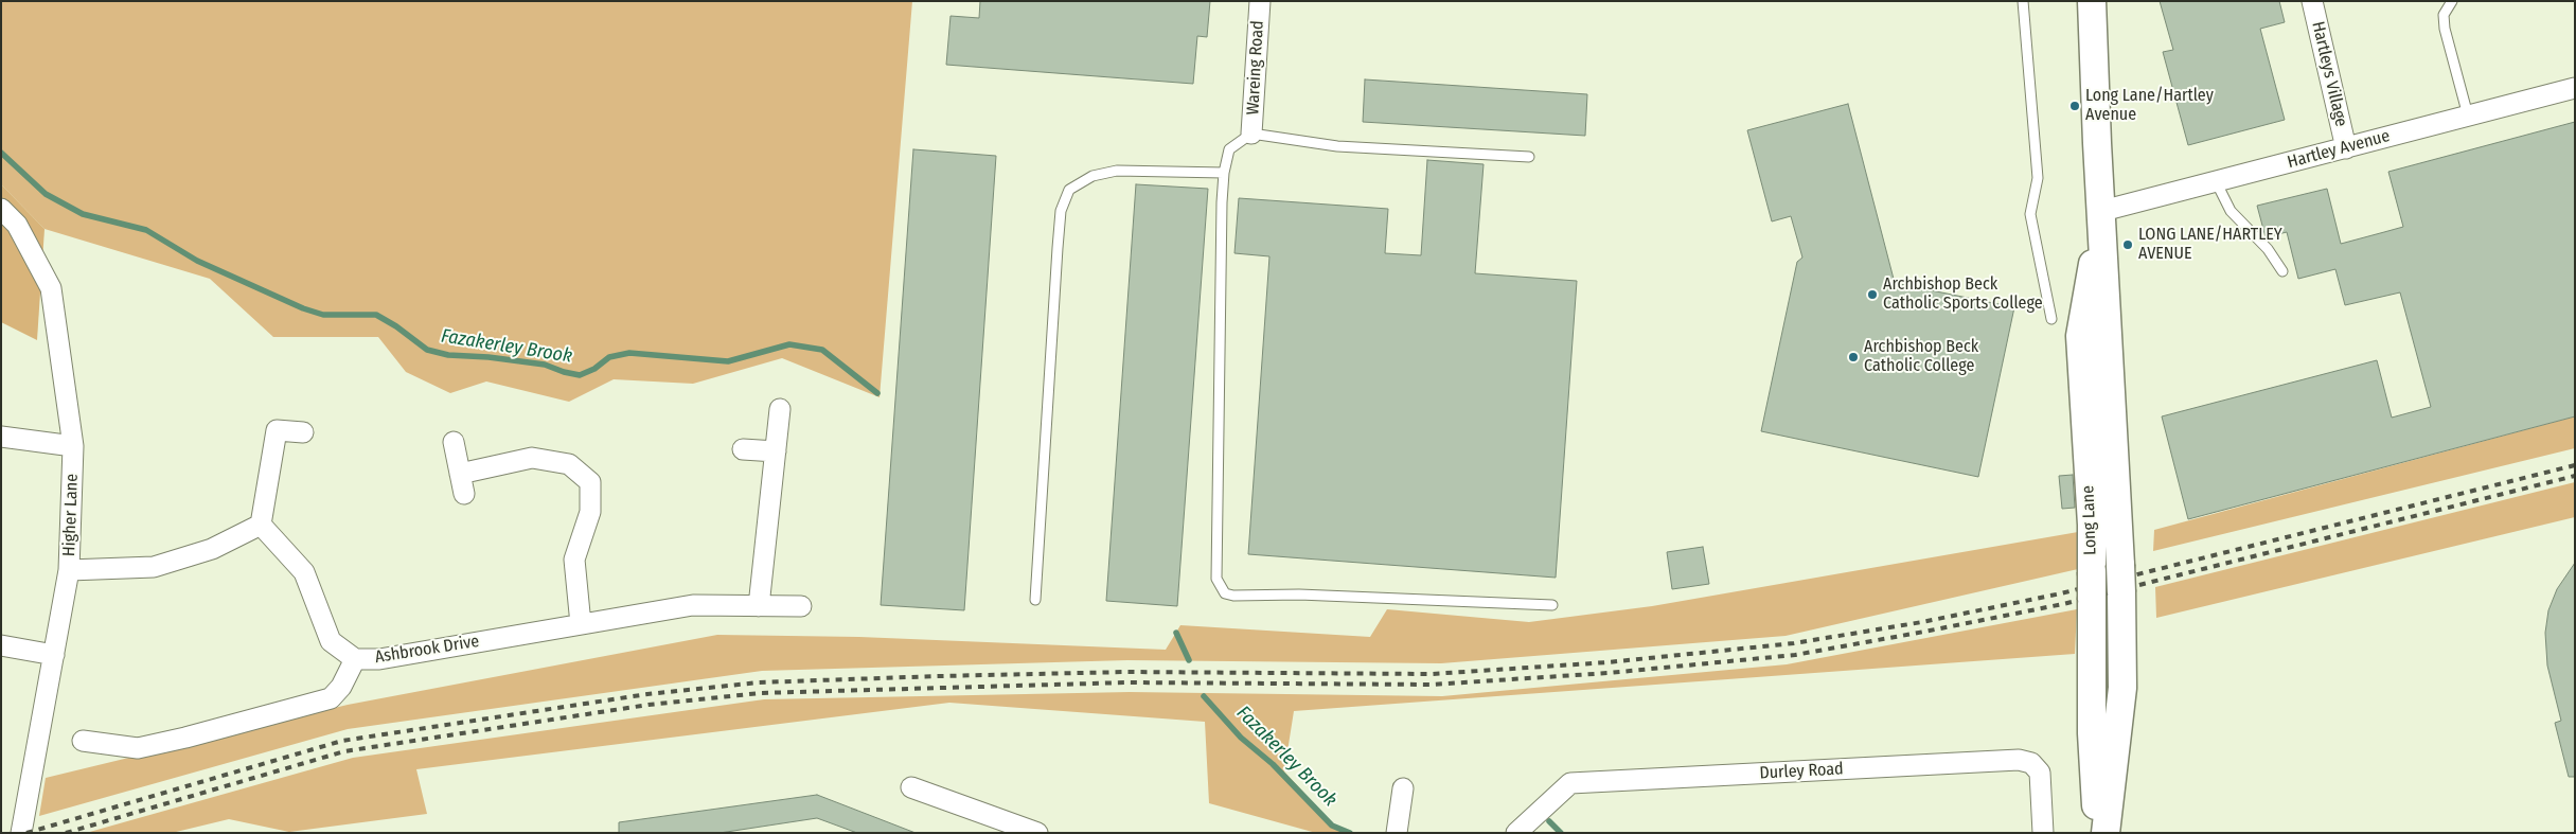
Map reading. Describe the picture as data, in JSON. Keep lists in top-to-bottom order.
{
  "streets": {
    "main road": ["Long Lane"],
    "street": [
      "Wareing Road",
      "Hartleys Village",
      "Hartley Avenue",
      "Higher Lane",
      "Ashbrook Drive",
      "Durley Road"
    ]
  },
  "crossings": [
    ["Hartleys Village", "Hartley Avenue"],
    ["Hartley Avenue", "Long Lane"]
  ],
  "water": ["Fazakerley Brook"],
  "places": [
    "Long Lane/Hartley Avenue",
    "LONG LANE/HARTLEY AVENUE",
    "Archbishop Beck Catholic Sports College",
    "Archbishop Beck Catholic College"
  ]
}
